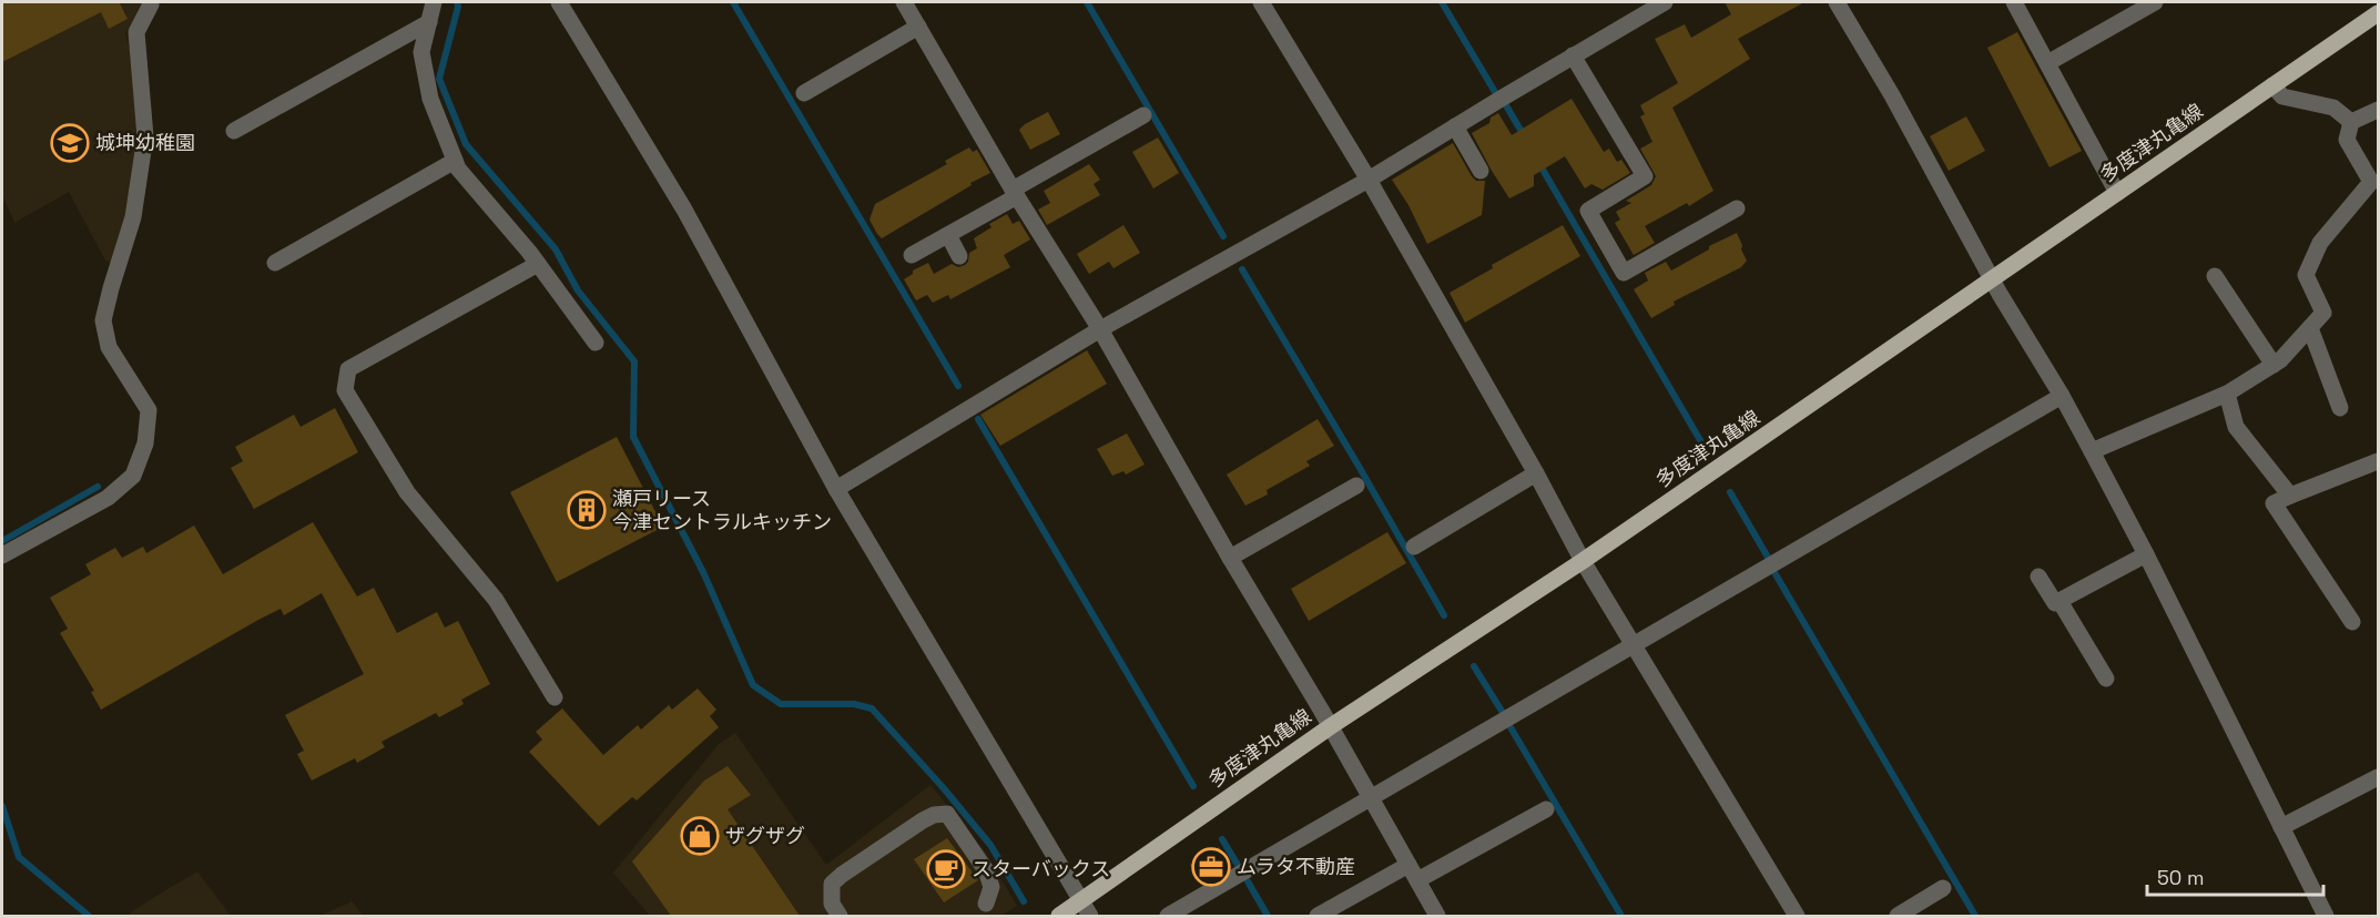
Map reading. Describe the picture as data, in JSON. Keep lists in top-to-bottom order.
{
  "streets": {
    "main road": ["多度津丸亀線"]
  },
  "places": {
    "school or university": ["城坤幼稚園"],
    "building": ["瀬戸リース 今津セントラルキッチン"],
    "shop": ["ザグザグ"],
    "office": ["ムラタ不動産"],
    "cafe": ["スターバックス"]
  },
  "scale_bar": "50 m"
}
